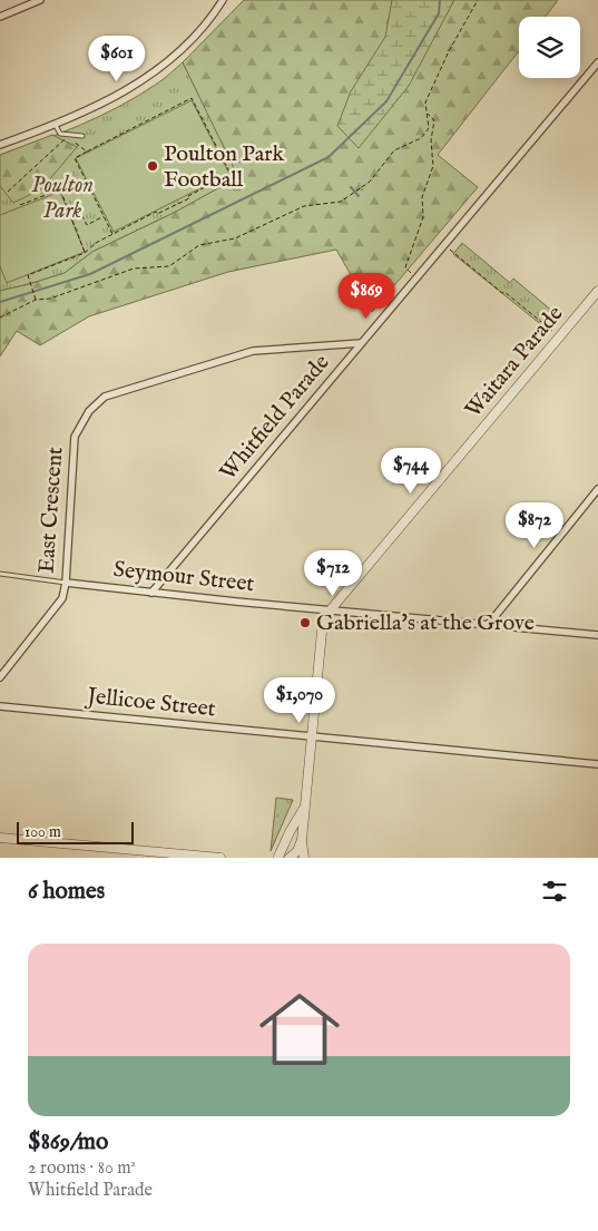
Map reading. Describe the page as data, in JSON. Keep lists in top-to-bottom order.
{
  "streets": {
    "street": [
      "Waitara Parade",
      "Whitfield Parade",
      "East Crescent",
      "Seymour Street",
      "Jellicoe Street"
    ]
  },
  "crossings": [
    ["Waitara Parade", "Seymour Street"],
    ["Waitara Parade", "Jellicoe Street"],
    ["Whitfield Parade", "East Crescent"],
    ["Whitfield Parade", "Seymour Street"],
    ["East Crescent", "Seymour Street"]
  ],
  "parks": ["Poulton Park"],
  "places": ["Poulton Park Football", "Gabriella's at the Grove"],
  "scale_bar": "100 m",
  "page": {
    "price": [
      "$601",
      "$869",
      "$744",
      "$872",
      "$712",
      "$1,070"
    ],
    "scale": "100 m",
    "heading": "6 homes",
    "list": [
      {
        "name": "$869/mo",
        "note": "2 rooms · 80 m² · Whitfield Parade"
      }
    ]
  }
}
